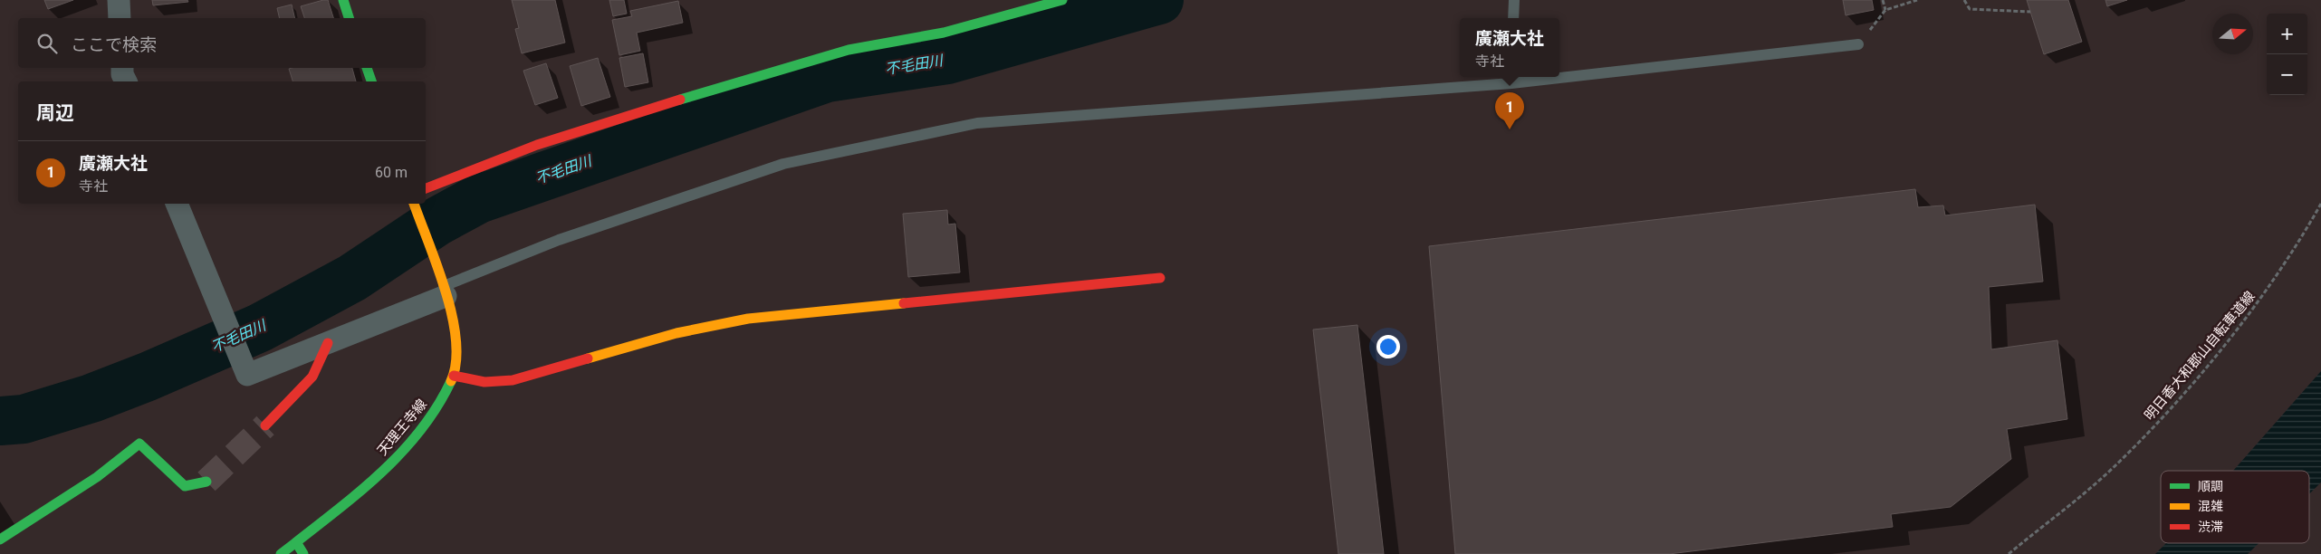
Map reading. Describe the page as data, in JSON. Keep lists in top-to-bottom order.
{
  "streets": {
    "street": ["天理王寺線"],
    "path": ["明日香大和郡山自転車道線"]
  },
  "water": ["不毛田川"],
  "legend": ["順調", "混雑", "渋滞"],
  "north": "right",
  "page": {
    "map_buttons": ["+", "−"],
    "popup": ["廣瀬大社", "寺社"],
    "search": "ここで検索",
    "heading": "周辺",
    "pins": "1",
    "list": [
      {
        "mark": "1",
        "name": "廣瀬大社",
        "note": "寺社",
        "value": "60 m"
      }
    ]
  }
}
